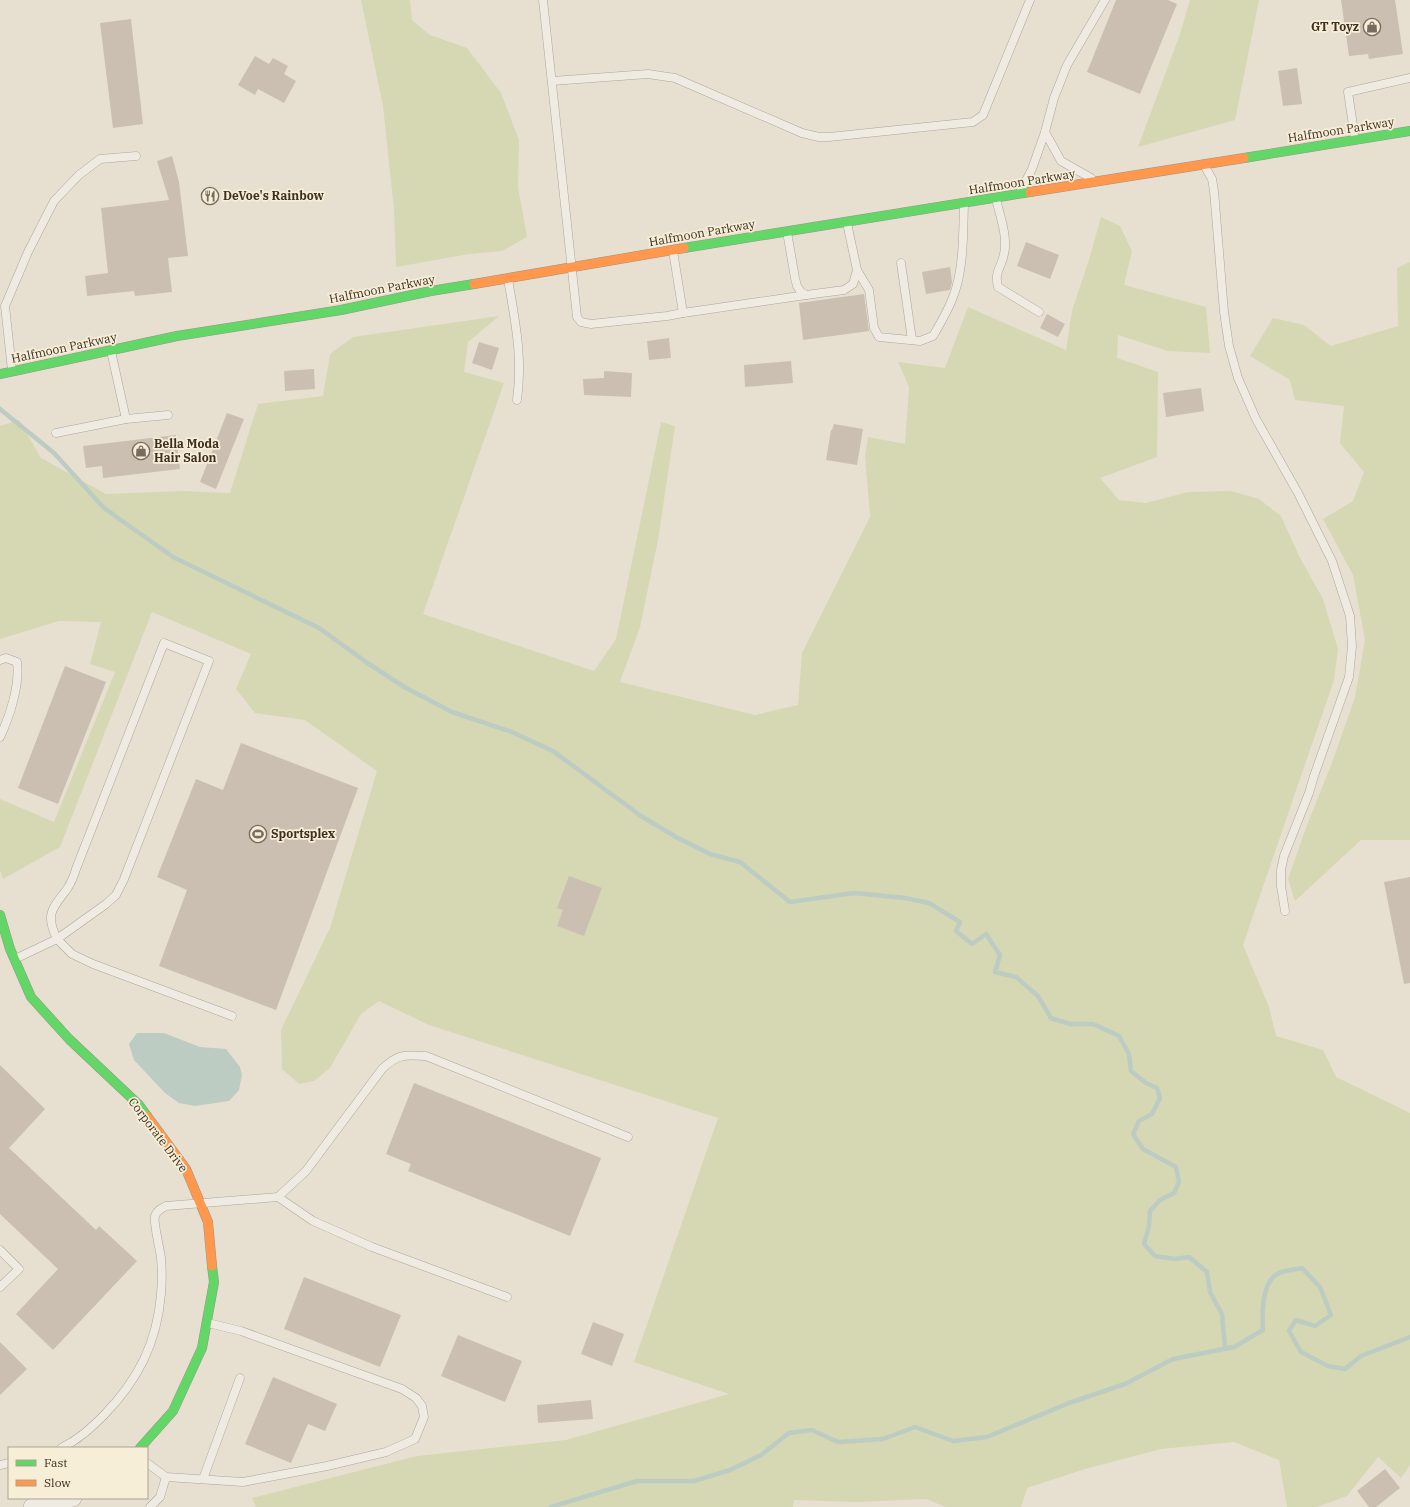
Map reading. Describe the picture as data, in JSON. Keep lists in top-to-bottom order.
{
  "streets": {
    "main road": ["Halfmoon Parkway", "Corporate Drive"]
  },
  "places": {
    "shop": ["GT Toyz", "Bella Moda Hair Salon"],
    "restaurant": ["DeVoe's Rainbow"],
    "sports": ["Sportsplex"]
  },
  "legend": ["Fast", "Slow"]
}
